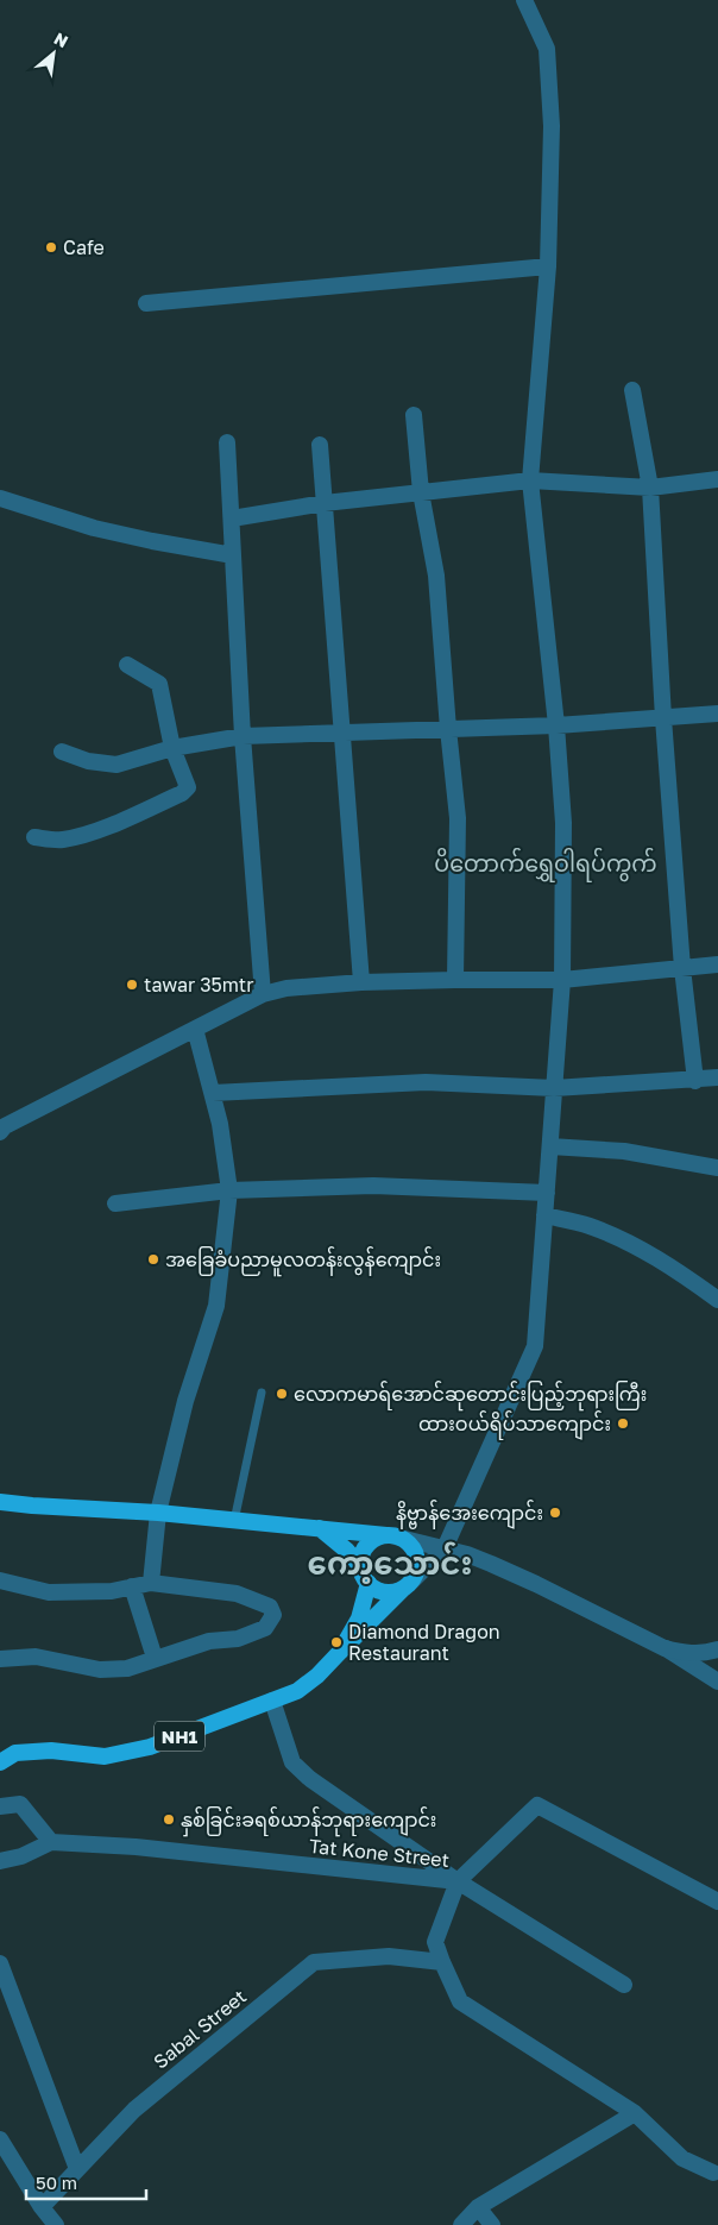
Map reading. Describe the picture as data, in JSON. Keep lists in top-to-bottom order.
{
  "streets": {
    "highway": ["NH1"],
    "street": ["Tat Kone Street", "Sabal Street"]
  },
  "districts": ["ပိတောက်ရွှေဝါရပ်ကွက်", "ကော့သောင်း"],
  "places": [
    "Cafe",
    "tawar 35mtr",
    "အခြေခံပညာမူလတန်းလွန်ကျောင်း",
    "လောကမာရ်အောင်ဆုတောင်းပြည့်ဘုရားကြီး",
    "ထားဝယ်ရိပ်သာကျောင်း",
    "နိဗ္ဗာန်အေးကျောင်း",
    "Diamond Dragon Restaurant",
    "နှစ်ခြင်းခရစ်ယာန်ဘုရားကျောင်း"
  ],
  "scale_bar": "50 m",
  "north": "top right"
}
